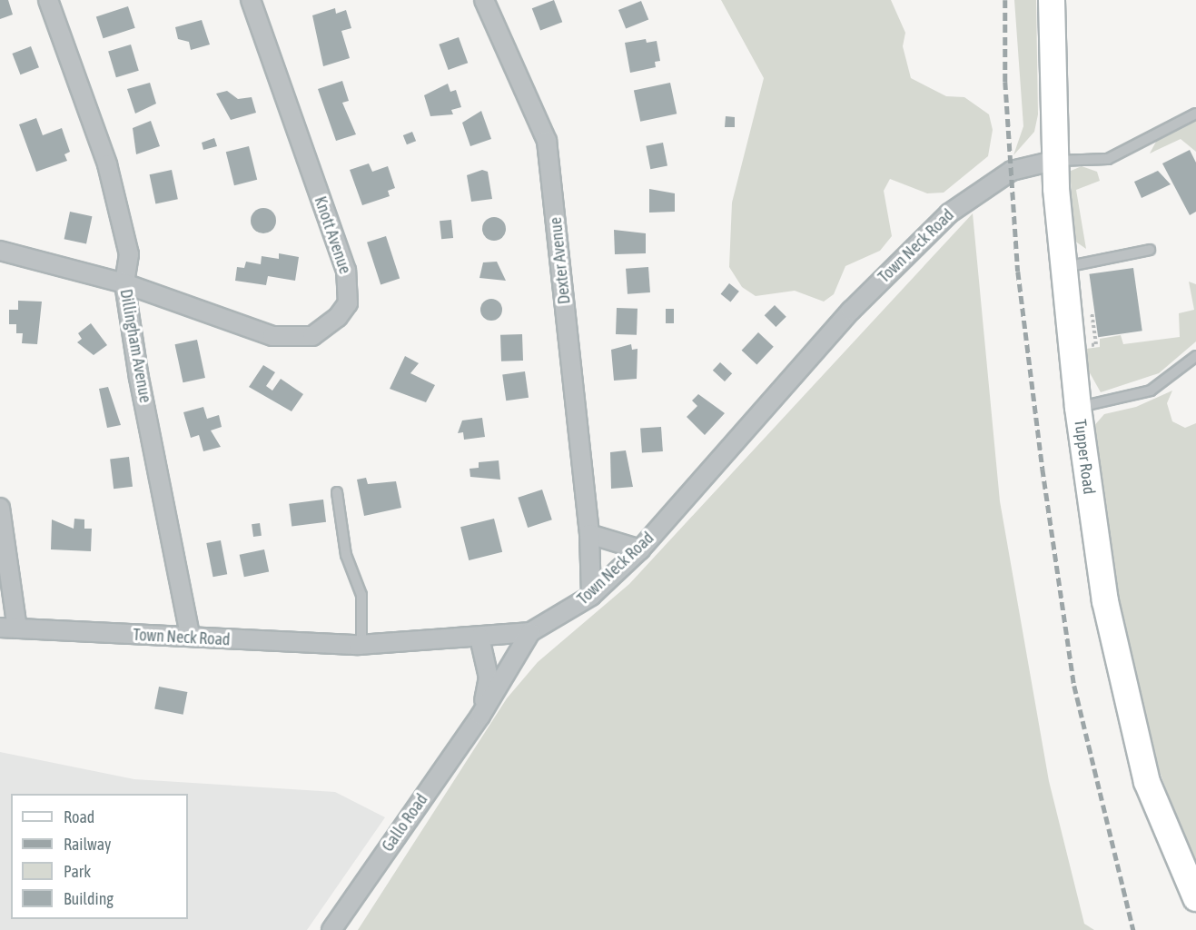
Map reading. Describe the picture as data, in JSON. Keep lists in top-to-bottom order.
{
  "streets": {
    "main road": ["Tupper Road"],
    "street": [
      "Knott Avenue",
      "Town Neck Road",
      "Dexter Avenue",
      "Dillingham Avenue",
      "Gallo Road"
    ]
  },
  "crossings": [
    ["Knott Avenue", "Dillingham Avenue"],
    ["Town Neck Road", "Dexter Avenue"],
    ["Town Neck Road", "Dillingham Avenue"],
    ["Town Neck Road", "Tupper Road"],
    ["Town Neck Road", "Gallo Road"]
  ],
  "legend": [
    "Road",
    "Railway",
    "Park",
    "Building"
  ]
}
